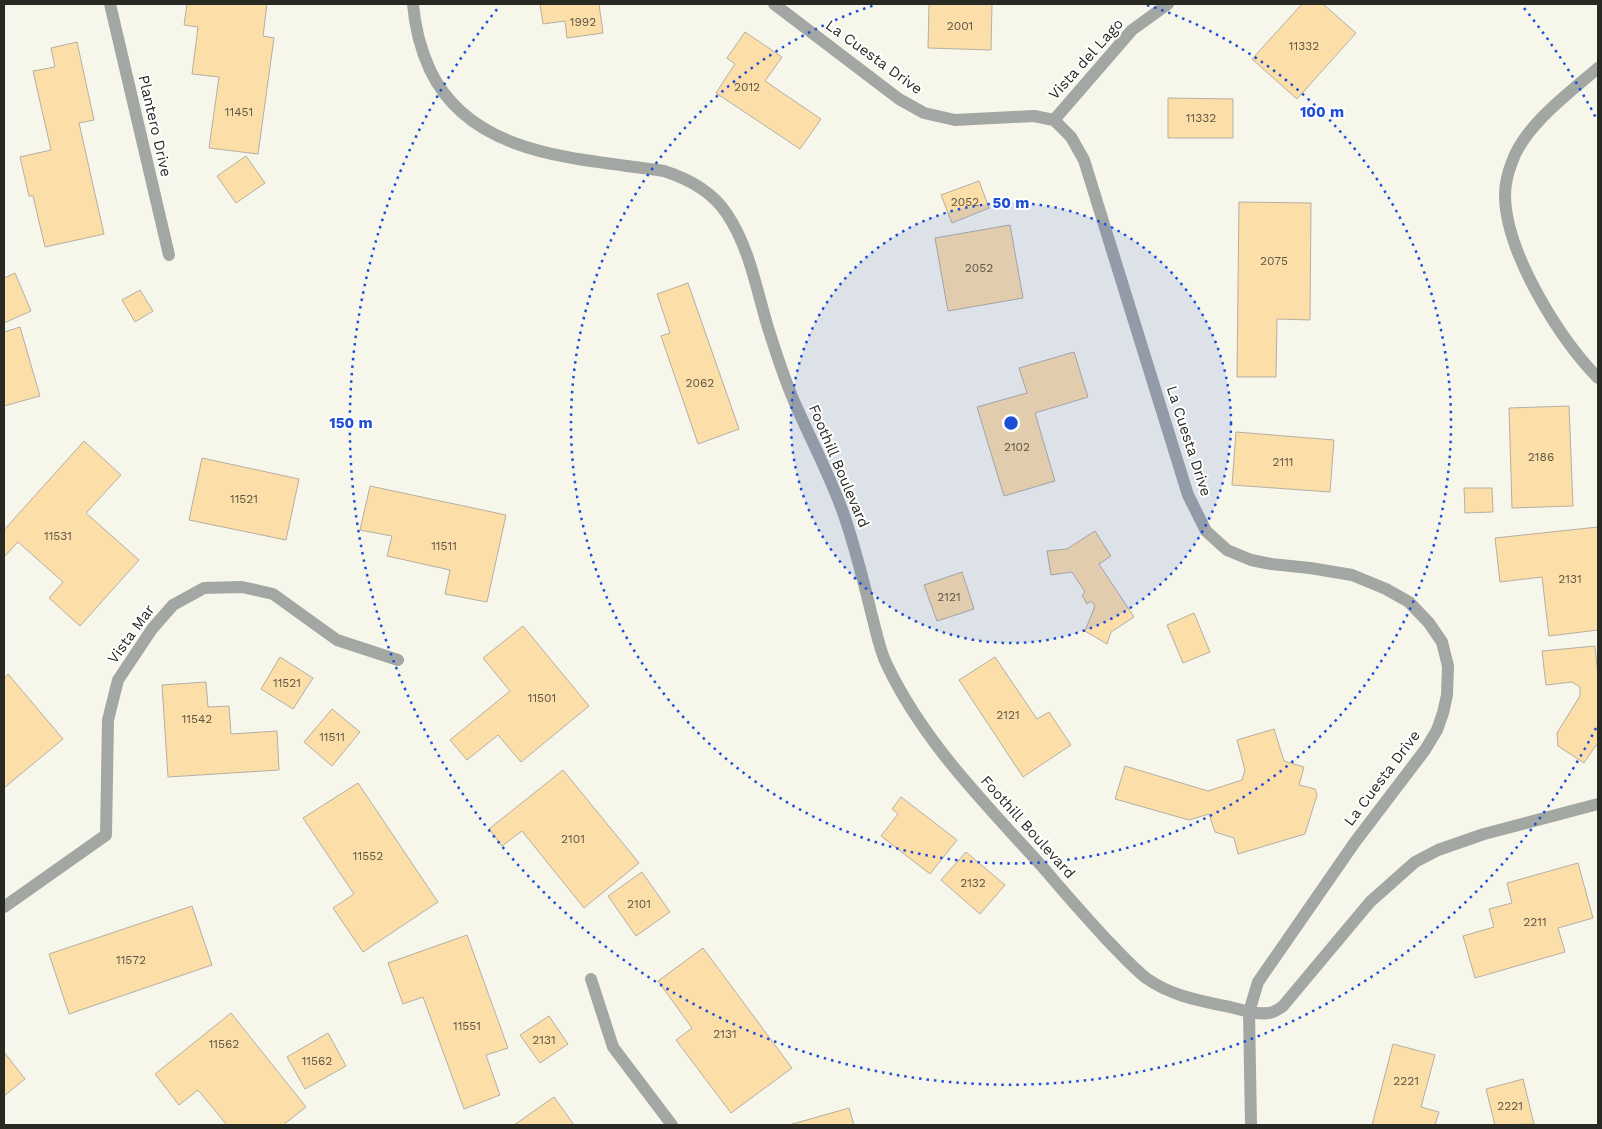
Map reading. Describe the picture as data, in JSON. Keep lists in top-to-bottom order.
{
  "streets": {
    "street": [
      "La Cuesta Drive",
      "Vista del Lago",
      "Plantero Drive",
      "Foothill Boulevard",
      "Vista Mar"
    ]
  },
  "crossings": [
    ["La Cuesta Drive", "Vista del Lago"],
    ["La Cuesta Drive", "Foothill Boulevard"]
  ],
  "house_numbers": [
    "1992",
    "2001",
    "11332",
    "2012",
    "11451",
    "11332",
    "2052",
    "2075",
    "2052",
    "2062",
    "2102",
    "2186",
    "2111",
    "11521",
    "11531",
    "11511",
    "2131",
    "2121",
    "11521",
    "11501",
    "2121",
    "11542",
    "11511",
    "2101",
    "11552",
    "2132",
    "2101",
    "2211",
    "11572",
    "11551",
    "2131",
    "2131",
    "11562",
    "11562",
    "2221",
    "2221"
  ],
  "rings": ["100 m", "50 m", "150 m"]
}
